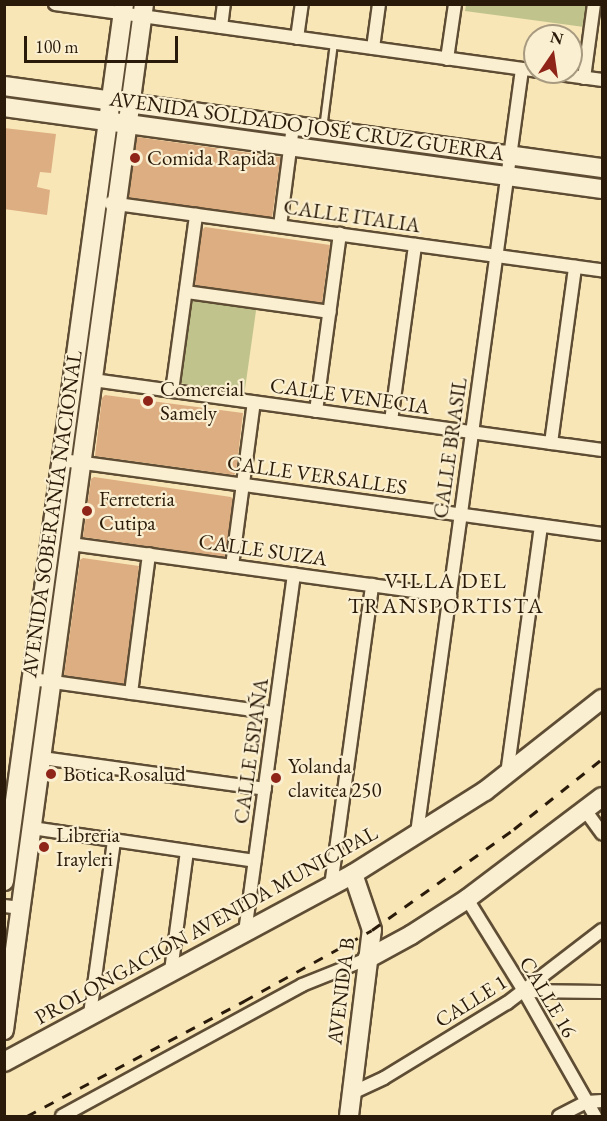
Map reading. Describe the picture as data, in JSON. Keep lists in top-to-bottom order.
{
  "streets": {
    "street": [
      "AVENIDA SOLDADO JOSÉ CRUZ GUERRA",
      "CALLE ITALIA",
      "CALLE VENECIA",
      "CALLE BRASIL",
      "CALLE VERSALLES",
      "AVENIDA SOBERANÍA NACIONAL",
      "CALLE SUIZA",
      "CALLE ESPAÑA",
      "PROLONGACIÓN AVENIDA MUNICIPAL",
      "AVENIDA B",
      "CALLE 16",
      "CALLE 1"
    ]
  },
  "crossings": [
    ["AVENIDA SOLDADO JOSÉ CRUZ GUERRA", "CALLE BRASIL"],
    ["AVENIDA SOLDADO JOSÉ CRUZ GUERRA", "AVENIDA SOBERANÍA NACIONAL"],
    ["CALLE ITALIA", "CALLE BRASIL"],
    ["CALLE ITALIA", "AVENIDA SOBERANÍA NACIONAL"],
    ["CALLE VENECIA", "CALLE BRASIL"],
    ["CALLE VENECIA", "AVENIDA SOBERANÍA NACIONAL"],
    ["CALLE BRASIL", "CALLE VERSALLES"],
    ["CALLE BRASIL", "CALLE SUIZA"],
    ["CALLE BRASIL", "PROLONGACIÓN AVENIDA MUNICIPAL"],
    ["CALLE VERSALLES", "AVENIDA SOBERANÍA NACIONAL"],
    ["AVENIDA SOBERANÍA NACIONAL", "CALLE SUIZA"],
    ["CALLE SUIZA", "CALLE ESPAÑA"],
    ["CALLE ESPAÑA", "PROLONGACIÓN AVENIDA MUNICIPAL"],
    ["PROLONGACIÓN AVENIDA MUNICIPAL", "AVENIDA B"],
    ["AVENIDA B", "CALLE 1"],
    ["CALLE 16", "CALLE 1"]
  ],
  "districts": ["VILLA DEL TRANSPORTISTA"],
  "places": [
    "Comida Rapida",
    "Comercial Samely",
    "Ferreteria Cutipa",
    "Botica Rosalud",
    "Yolanda clavitea 250",
    "Libreria Irayleri"
  ],
  "scale_bar": "100 m",
  "north": "top"
}
